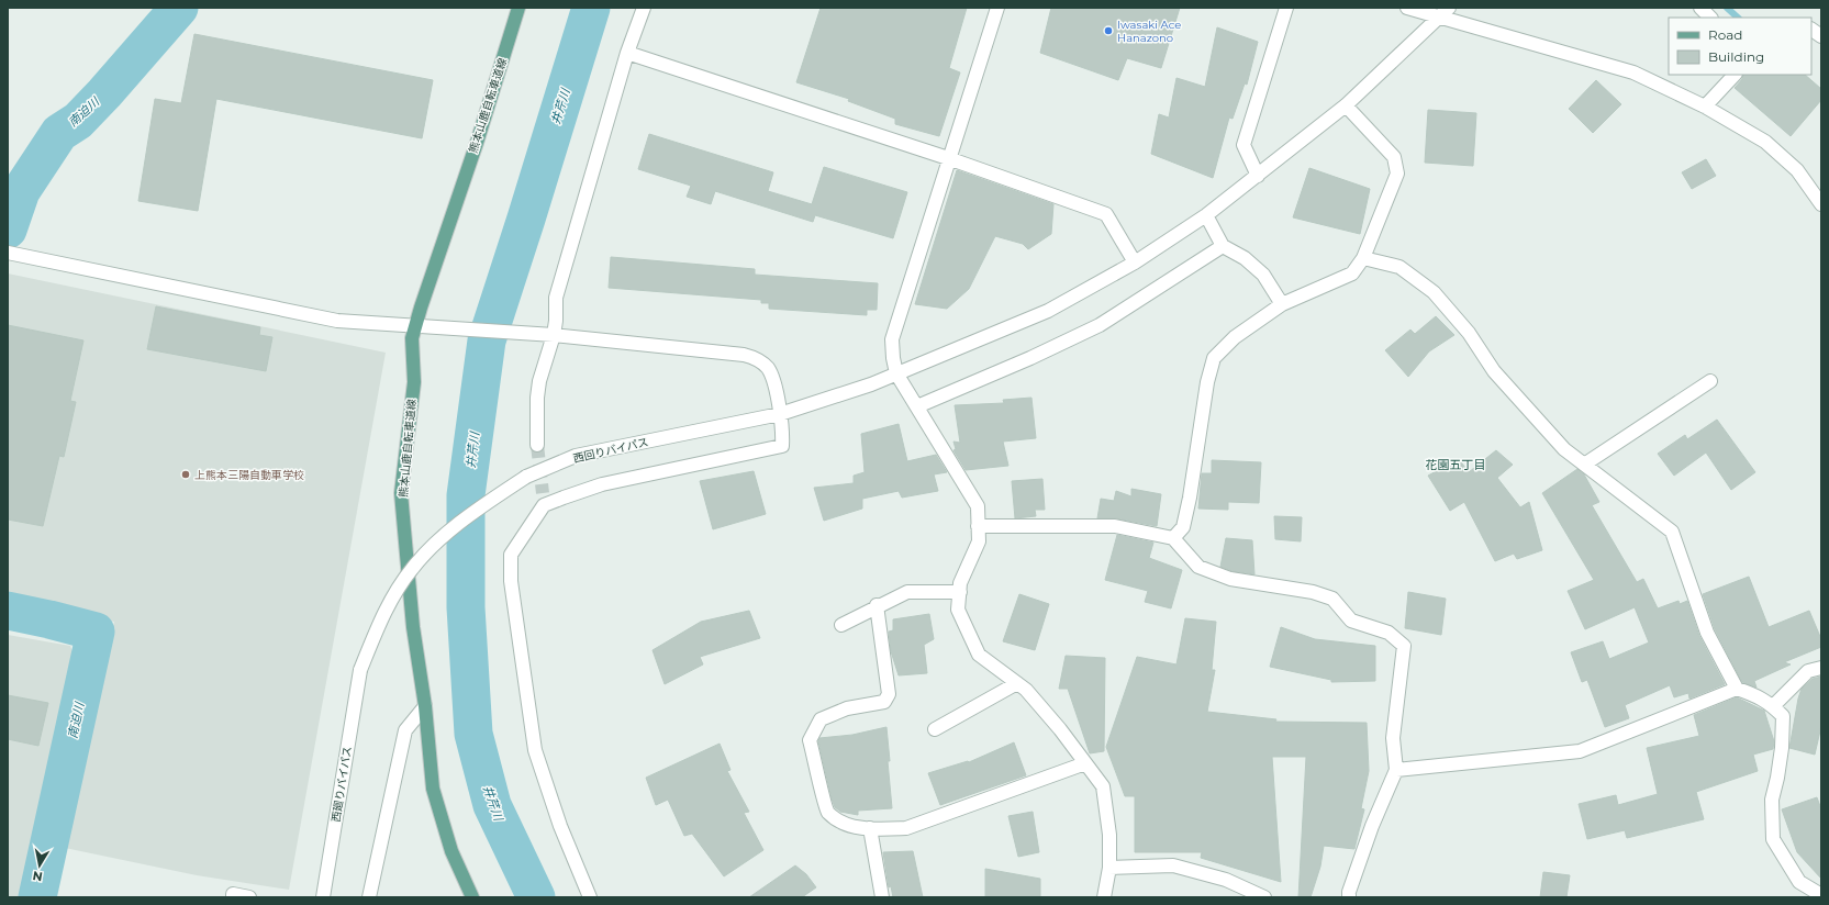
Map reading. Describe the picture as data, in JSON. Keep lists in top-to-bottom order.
{
  "streets": {
    "main road": ["熊本山鹿自転車道線"],
    "street": ["西回りバイパス", "西廻りバイパス"]
  },
  "crossings": [
    ["西回りバイパス", "西廻りバイパス"]
  ],
  "districts": ["花園五丁目"],
  "water": ["井芹川", "南迫川"],
  "places": ["Iwasaki Ace Hanazono", "上熊本三陽自動車学校"],
  "legend": ["Road", "Building"],
  "north": "bottom"
}
